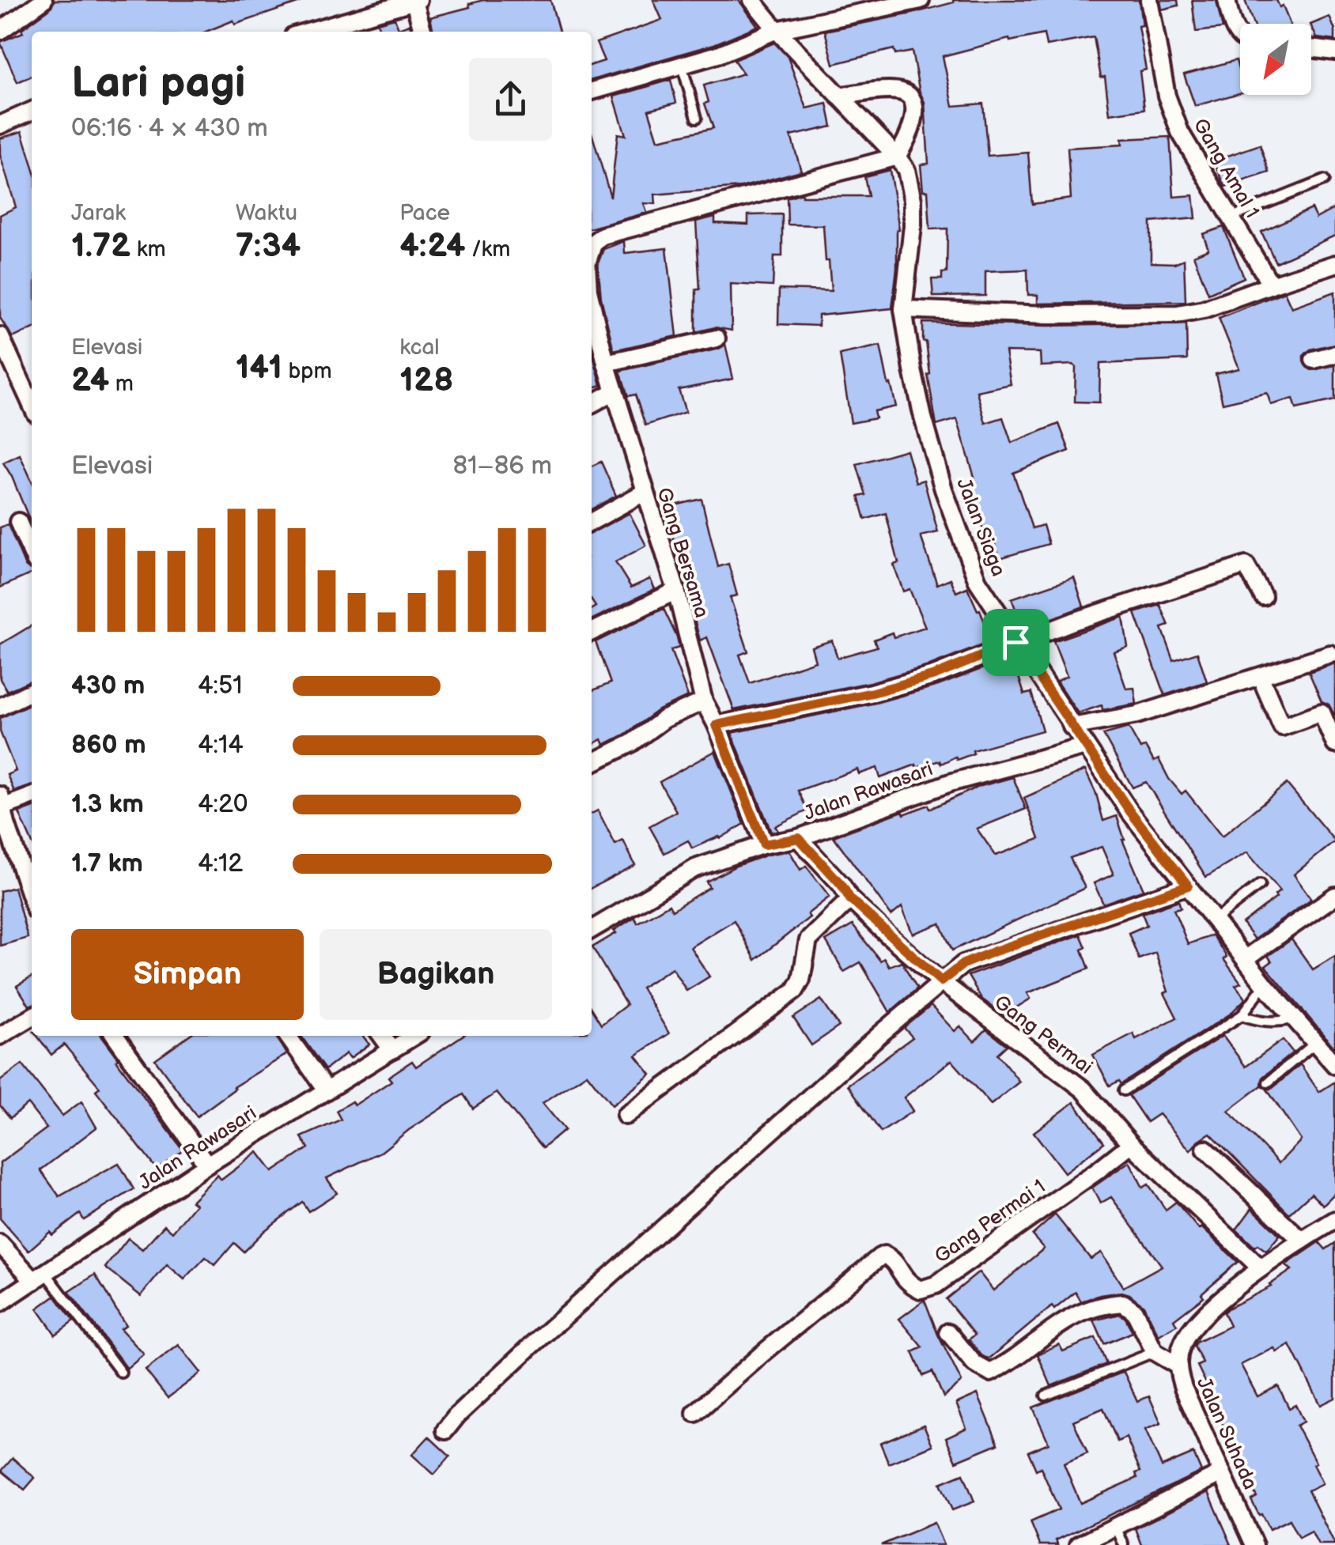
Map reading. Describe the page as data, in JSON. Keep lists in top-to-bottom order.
{
  "streets": {
    "street": [
      "Gang Amal 1",
      "Jalan Siaga",
      "Gang Bersama",
      "Jalan Rawasari",
      "Gang Permai",
      "Gang Permai 1",
      "Jalan Suhada"
    ]
  },
  "crossings": [
    ["Jalan Siaga", "Gang Bersama"],
    ["Jalan Siaga", "Jalan Rawasari"],
    ["Gang Bersama", "Jalan Rawasari"],
    ["Jalan Rawasari", "Gang Permai"],
    ["Gang Permai", "Gang Permai 1"],
    ["Gang Permai", "Jalan Suhada"]
  ],
  "north": "bottom left",
  "page": {
    "heading": ["Lari pagi", "06:16 · 4 × 430 m"],
    "stats": [
      ["Jarak", "1.72 km"],
      ["Waktu", "7:34"],
      ["Pace", "4:24 /km"],
      ["Elevasi", "24 m"],
      ["141 bpm"],
      ["kcal", "128"]
    ],
    "chart": ["Elevasi", "81–86 m"],
    "list": [
      {
        "name": "430 m",
        "note": "4:51"
      },
      {
        "name": "860 m",
        "note": "4:14"
      },
      {
        "name": "1.3 km",
        "note": "4:20"
      },
      {
        "name": "1.7 km",
        "note": "4:12"
      }
    ],
    "buttons": ["Simpan", "Bagikan"]
  }
}
